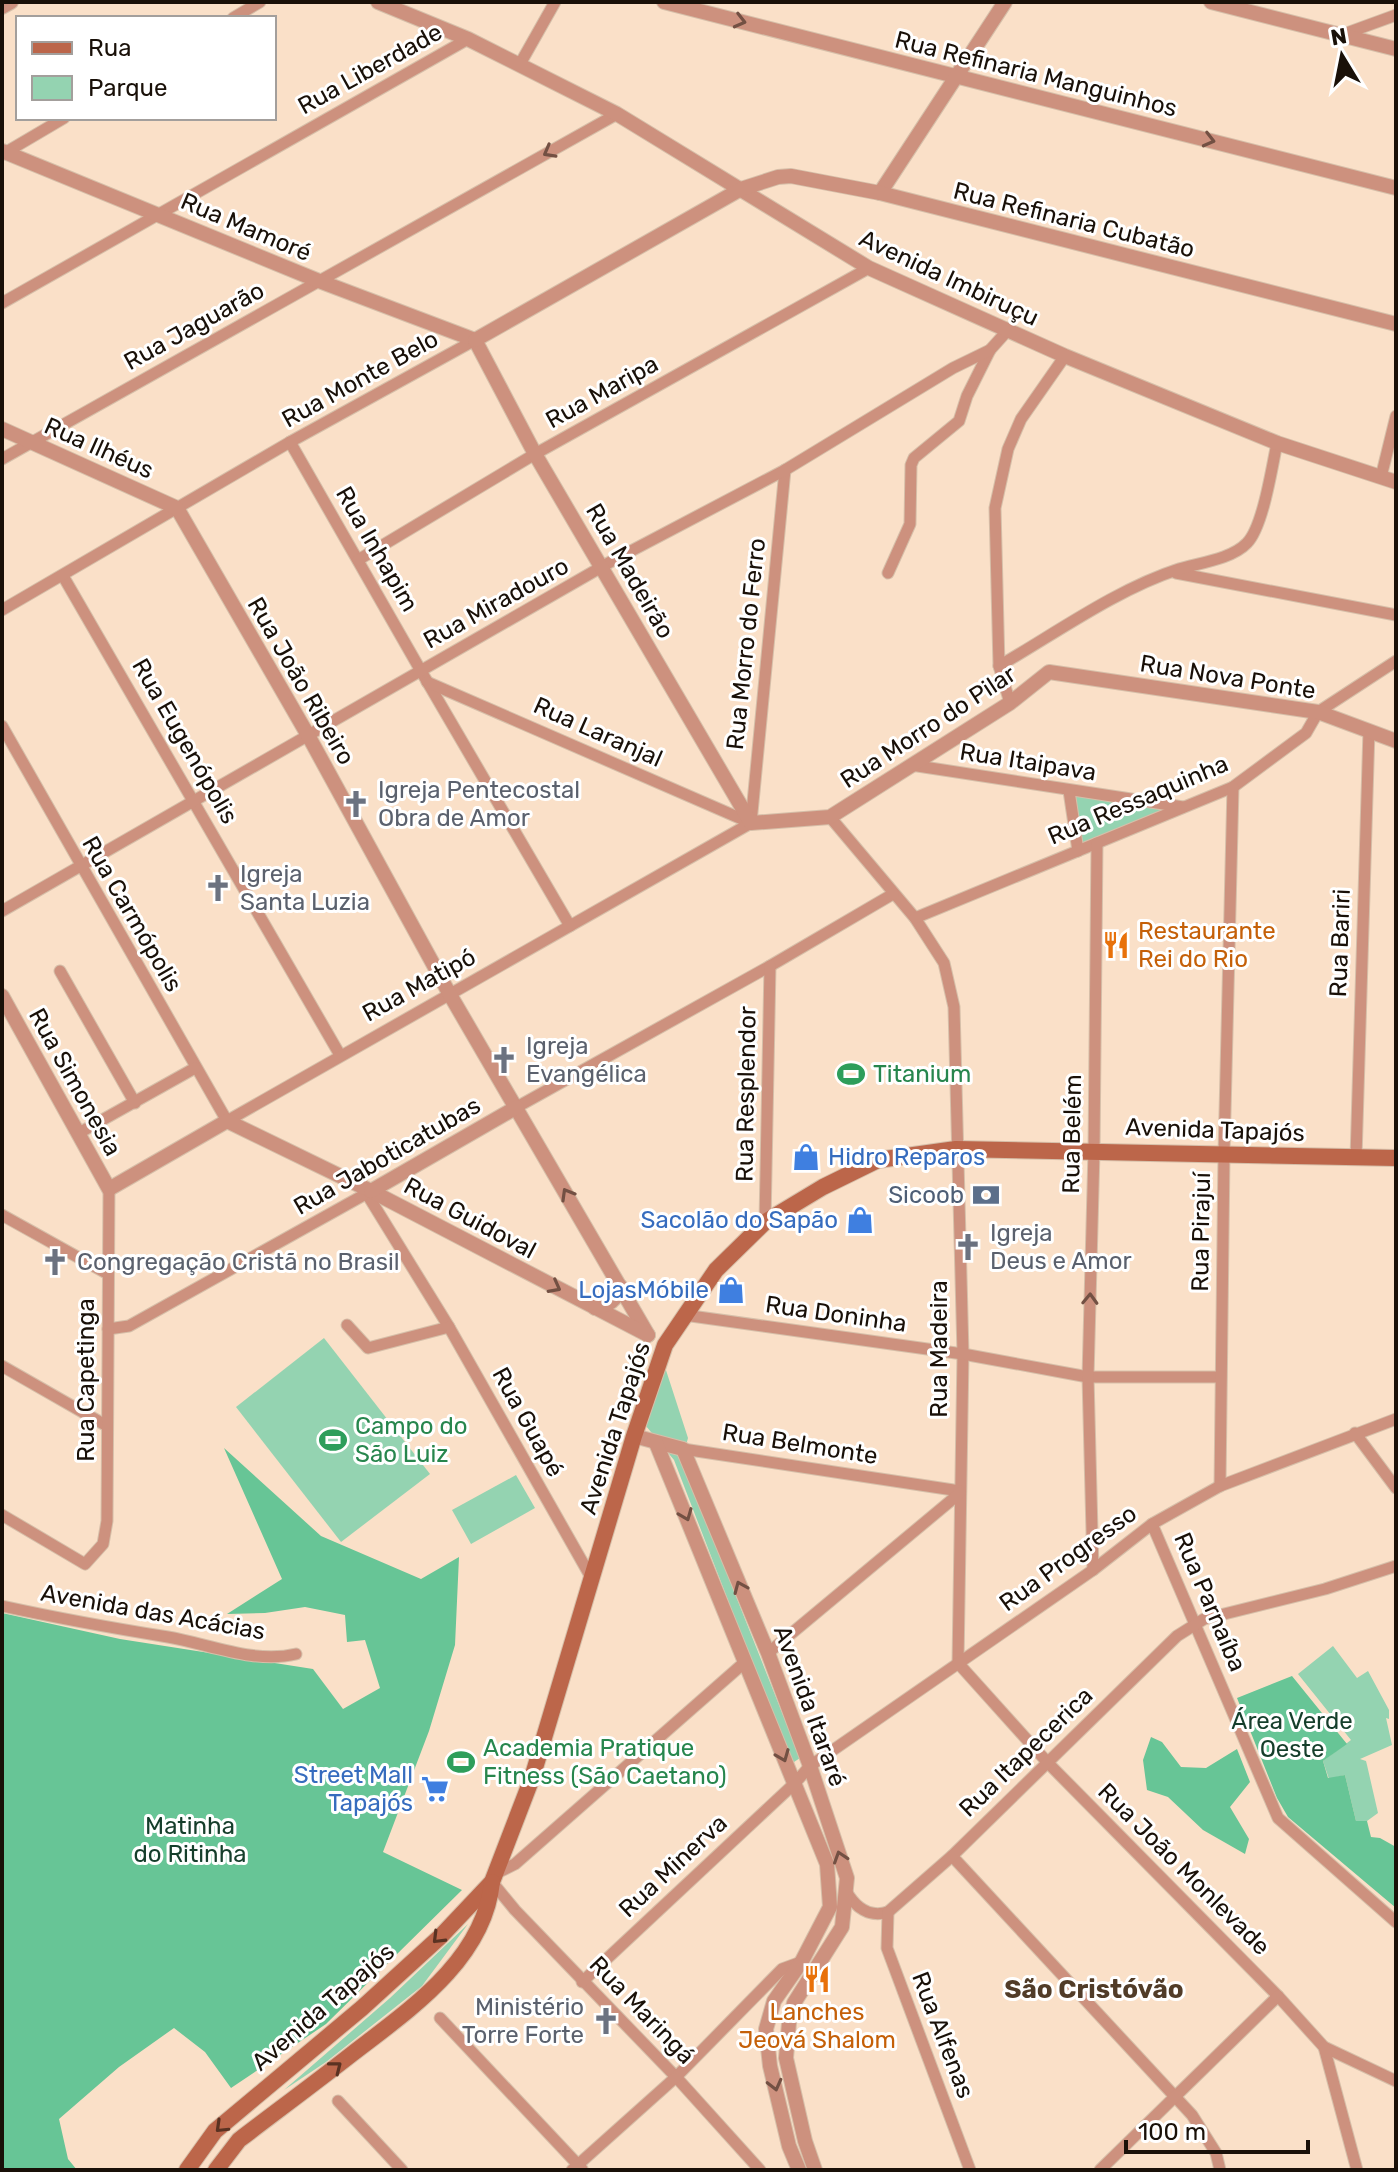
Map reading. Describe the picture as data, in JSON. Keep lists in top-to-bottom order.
{
  "streets": {
    "main road": ["Avenida Tapajós"],
    "street": [
      "Rua Liberdade",
      "Rua Refinaria Manguinhos",
      "Rua Refinaria Cubatão",
      "Rua Mamoré",
      "Avenida Imbiruçu",
      "Rua Jaguarão",
      "Rua Monte Belo",
      "Rua Maripa",
      "Rua Ilhéus",
      "Rua Inhapim",
      "Rua Madeirão",
      "Rua Miradouro",
      "Rua Morro do Ferro",
      "Rua Nova Ponte",
      "Rua João Ribeiro",
      "Rua Morro do Pilar",
      "Rua Laranjal",
      "Rua Eugenópolis",
      "Rua Itaipava",
      "Rua Ressaquinha",
      "Rua Carmópolis",
      "Rua Bariri",
      "Rua Matipó",
      "Rua Simonesia",
      "Rua Resplendor",
      "Rua Belém",
      "Rua Jaboticatubas",
      "Rua Guidoval",
      "Rua Pirajuí",
      "Rua Doninha",
      "Rua Madeira",
      "Rua Capetinga",
      "Rua Guapé",
      "Rua Belmonte",
      "Rua Progresso",
      "Rua Parnaíba",
      "Avenida das Acácias",
      "Avenida Itararé",
      "Rua Itapecerica",
      "Rua Minerva",
      "Rua João Monlevade",
      "Rua Maringá",
      "Rua Alfenas"
    ]
  },
  "crossings": [
    ["Rua Liberdade", "Rua Mamoré"],
    ["Rua Liberdade", "Avenida Imbiruçu"],
    ["Rua Refinaria Cubatão", "Avenida Imbiruçu"],
    ["Rua Refinaria Cubatão", "Rua Monte Belo"],
    ["Rua Mamoré", "Rua Jaguarão"],
    ["Rua Mamoré", "Rua Monte Belo"],
    ["Rua Mamoré", "Rua Madeirão"],
    ["Avenida Imbiruçu", "Rua Jaguarão"],
    ["Avenida Imbiruçu", "Rua Monte Belo"],
    ["Avenida Imbiruçu", "Rua Maripa"],
    ["Avenida Imbiruçu", "Rua Miradouro"],
    ["Avenida Imbiruçu", "Rua Morro do Pilar"],
    ["Rua Jaguarão", "Rua Ilhéus"],
    ["Rua Monte Belo", "Rua Ilhéus"],
    ["Rua Monte Belo", "Rua Inhapim"],
    ["Rua Monte Belo", "Rua Madeirão"],
    ["Rua Monte Belo", "Rua João Ribeiro"],
    ["Rua Monte Belo", "Rua Eugenópolis"],
    ["Rua Maripa", "Rua Inhapim"],
    ["Rua Maripa", "Rua Madeirão"],
    ["Rua Ilhéus", "Rua João Ribeiro"],
    ["Rua Inhapim", "Rua Miradouro"],
    ["Rua Inhapim", "Rua Laranjal"],
    ["Rua Inhapim", "Rua Matipó"],
    ["Rua Madeirão", "Rua Miradouro"],
    ["Rua Madeirão", "Rua Morro do Ferro"],
    ["Rua Madeirão", "Rua Laranjal"],
    ["Rua Madeirão", "Rua Matipó"],
    ["Rua Miradouro", "Rua Morro do Ferro"],
    ["Rua Miradouro", "Rua João Ribeiro"],
    ["Rua Miradouro", "Rua Laranjal"],
    ["Rua Miradouro", "Rua Eugenópolis"],
    ["Rua Miradouro", "Rua Carmópolis"],
    ["Rua Morro do Ferro", "Rua Laranjal"],
    ["Rua Morro do Ferro", "Rua Matipó"],
    ["Rua Nova Ponte", "Rua Morro do Pilar"],
    ["Rua Nova Ponte", "Rua Ressaquinha"],
    ["Rua Nova Ponte", "Rua Bariri"],
    ["Rua João Ribeiro", "Rua Matipó"],
    ["Rua João Ribeiro", "Rua Jaboticatubas"],
    ["Rua João Ribeiro", "Rua Guidoval"],
    ["Rua Morro do Pilar", "Rua Itaipava"],
    ["Rua Morro do Pilar", "Rua Madeira"],
    ["Rua Laranjal", "Rua Matipó"],
    ["Rua Eugenópolis", "Rua Matipó"],
    ["Rua Itaipava", "Rua Ressaquinha"],
    ["Rua Ressaquinha", "Rua Belém"],
    ["Rua Ressaquinha", "Rua Pirajuí"],
    ["Rua Ressaquinha", "Rua Madeira"],
    ["Rua Carmópolis", "Rua Matipó"],
    ["Rua Carmópolis", "Rua Guidoval"],
    ["Rua Bariri", "Avenida Tapajós"],
    ["Rua Matipó", "Rua Simonesia"],
    ["Rua Matipó", "Rua Guidoval"],
    ["Rua Matipó", "Rua Capetinga"],
    ["Rua Simonesia", "Rua Capetinga"],
    ["Rua Resplendor", "Avenida Tapajós"],
    ["Rua Resplendor", "Rua Jaboticatubas"],
    ["Avenida Tapajós", "Rua Belém"],
    ["Avenida Tapajós", "Rua Guidoval"],
    ["Avenida Tapajós", "Rua Pirajuí"],
    ["Avenida Tapajós", "Rua Doninha"],
    ["Avenida Tapajós", "Rua Madeira"],
    ["Avenida Tapajós", "Rua Guapé"],
    ["Avenida Tapajós", "Rua Belmonte"],
    ["Avenida Tapajós", "Rua Maringá"],
    ["Rua Belém", "Rua Doninha"],
    ["Rua Belém", "Rua Progresso"],
    ["Rua Jaboticatubas", "Rua Guidoval"],
    ["Rua Jaboticatubas", "Rua Madeira"],
    ["Rua Jaboticatubas", "Rua Capetinga"],
    ["Rua Jaboticatubas", "Rua Guapé"],
    ["Rua Guidoval", "Rua Guapé"],
    ["Rua Pirajuí", "Rua Doninha"],
    ["Rua Pirajuí", "Rua Progresso"],
    ["Rua Doninha", "Rua Madeira"],
    ["Rua Madeira", "Rua Belmonte"],
    ["Rua Madeira", "Rua Progresso"],
    ["Rua Madeira", "Rua João Monlevade"],
    ["Rua Belmonte", "Avenida Itararé"],
    ["Rua Progresso", "Rua Parnaíba"],
    ["Rua Progresso", "Avenida Itararé"],
    ["Rua Progresso", "Rua Minerva"],
    ["Rua Progresso", "Rua João Monlevade"],
    ["Rua Parnaíba", "Rua Itapecerica"],
    ["Avenida Itararé", "Rua Minerva"],
    ["Rua Itapecerica", "Rua João Monlevade"],
    ["Rua Itapecerica", "Rua Alfenas"],
    ["Rua Minerva", "Rua Maringá"]
  ],
  "one_way": ["Rua Refinaria Manguinhos", "Rua Jaguarão", "Rua Guidoval"],
  "districts": ["São Cristóvão"],
  "parks": ["Área Verde Oeste", "Matinha do Ritinha"],
  "places": {
    "church": [
      "Igreja Pentecostal Obra de Amor",
      "Igreja Santa Luzia",
      "Igreja Evangélica",
      "Igreja Deus e Amor",
      "Congregação Cristã no Brasil",
      "Ministério Torre Forte"
    ],
    "restaurant": ["Restaurante Rei do Rio", "Lanches Jeová Shalom"],
    "sports": ["Titanium", "Campo do São Luiz", "Academia Pratique Fitness (São Caetano)"],
    "shop": ["Hidro Reparos", "Sacolão do Sapão", "LojasMóbile"],
    "bank": ["Sicoob"],
    "supermarket": ["Street Mall Tapajós"]
  },
  "legend": ["Rua", "Parque"],
  "scale_bar": "100 m",
  "north": "top"
}
